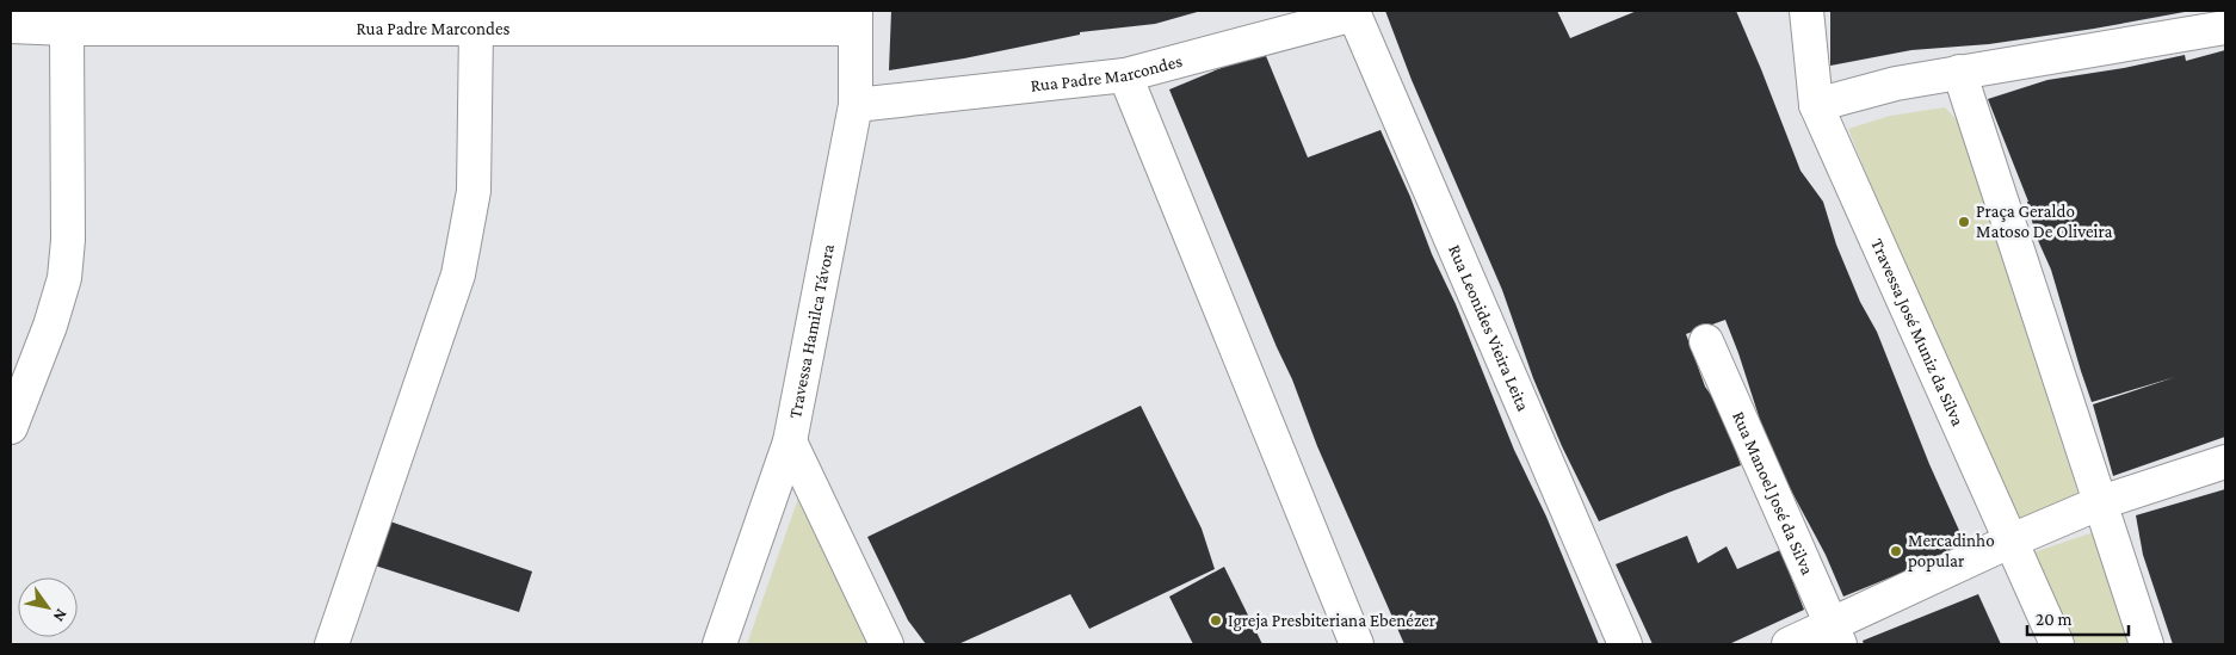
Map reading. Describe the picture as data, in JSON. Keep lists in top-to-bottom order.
{
  "streets": {
    "street": [
      "Rua Padre Marcondes",
      "Rua Leonides Vieira Leita",
      "Travessa Hamilca Távora",
      "Travessa José Muniz da Silva",
      "Rua Manoel José da Silva"
    ]
  },
  "crossings": [
    ["Rua Padre Marcondes", "Rua Leonides Vieira Leita"],
    ["Rua Padre Marcondes", "Travessa Hamilca Távora"]
  ],
  "places": ["Praça Geraldo Matoso De Oliveira", "Mercadinho popular", "Igreja Presbiteriana Ebenézer"],
  "scale_bar": "20 m",
  "north": "bottom right"
}
